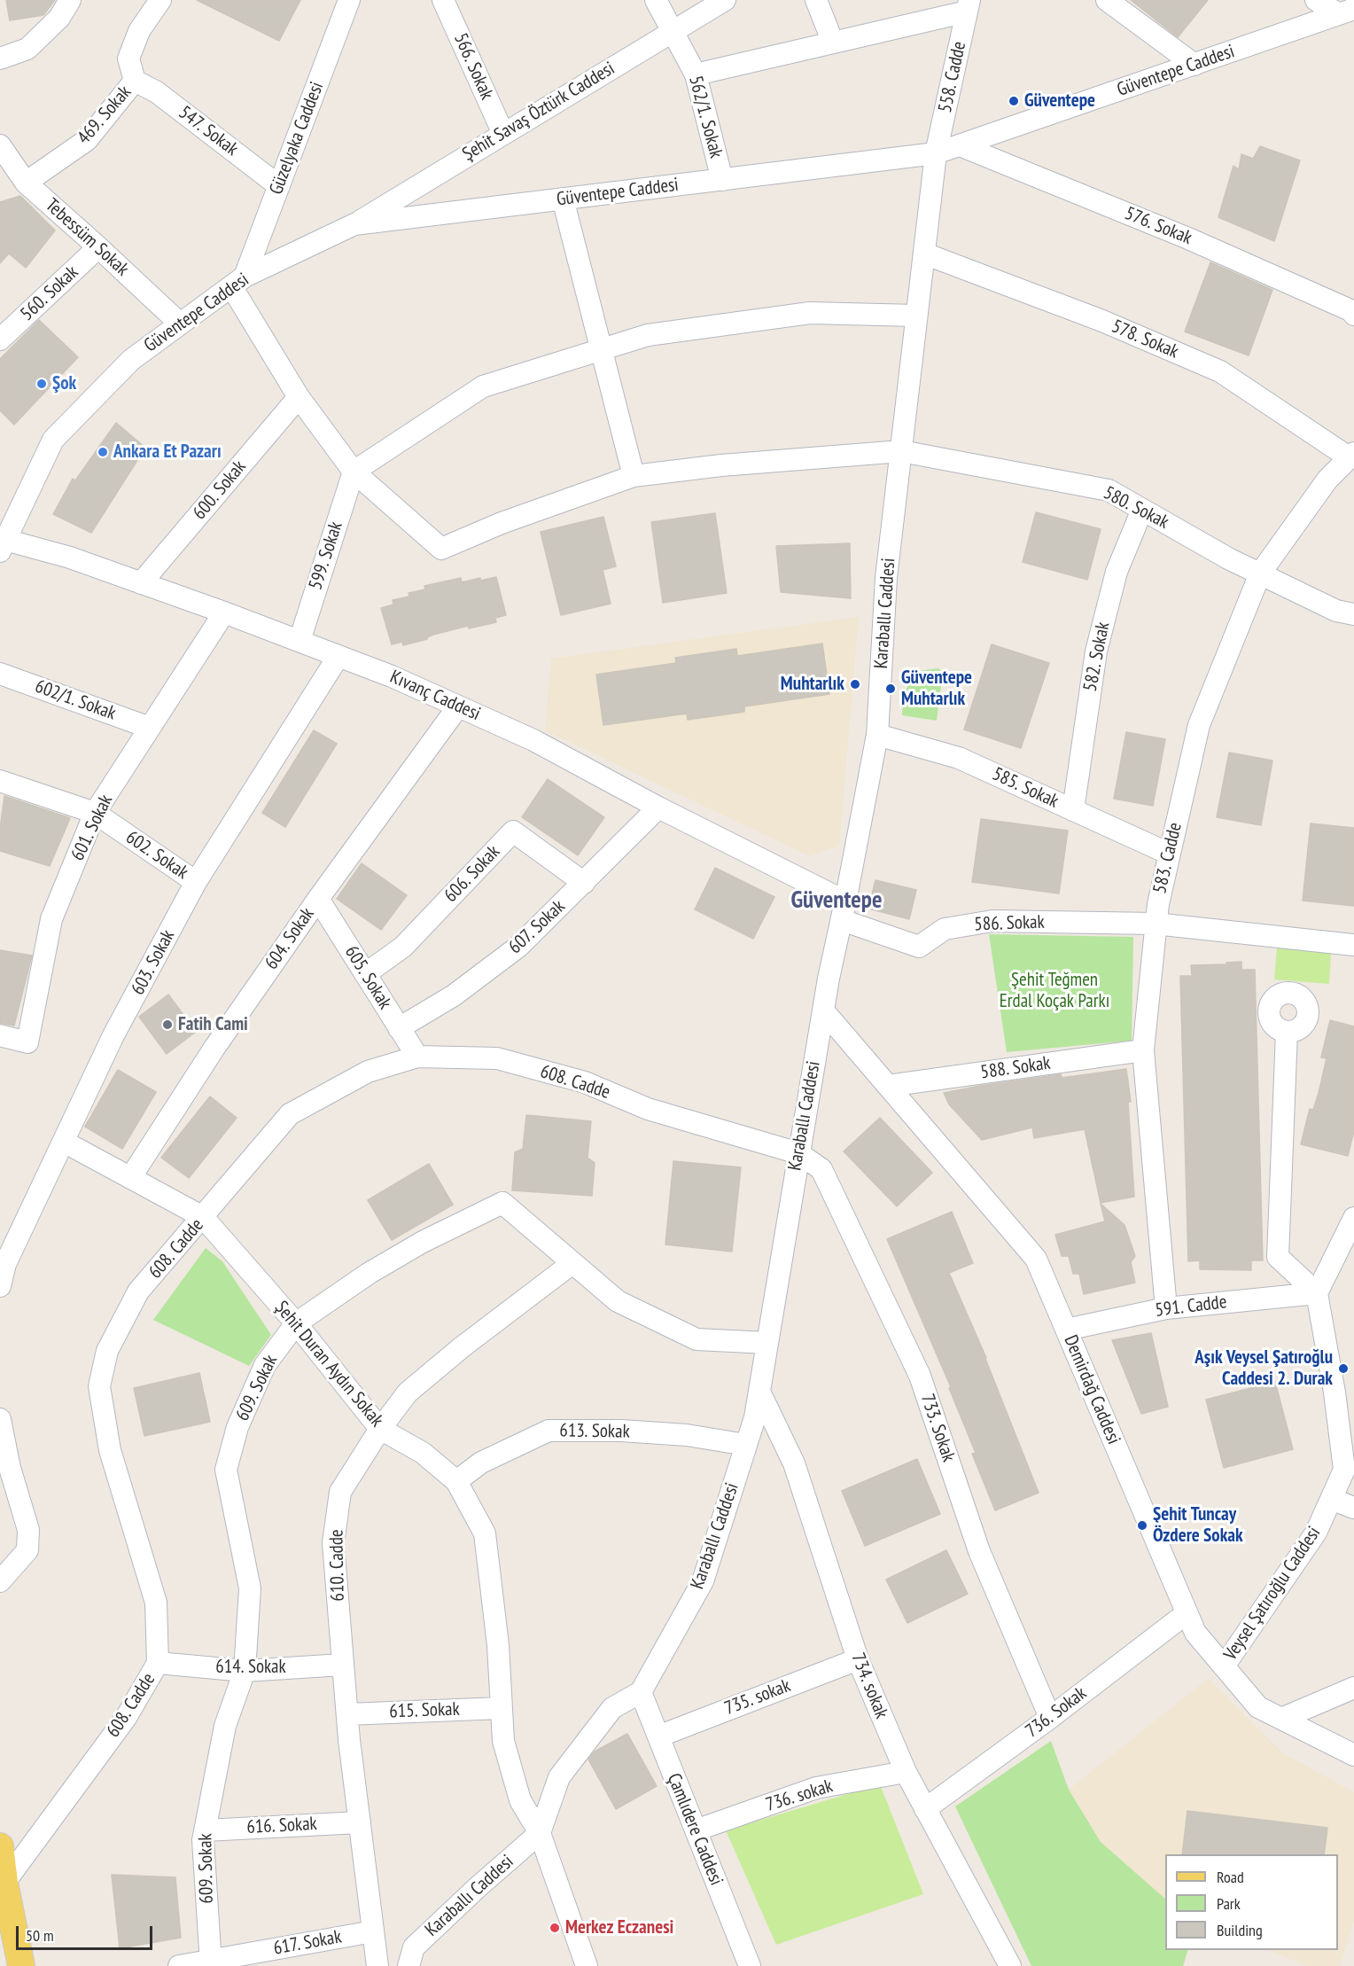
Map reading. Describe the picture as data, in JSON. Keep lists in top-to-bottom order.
{
  "streets": {
    "street": [
      "566. Sokak",
      "Güventepe Caddesi",
      "558. Cadde",
      "Şehit Savaş Öztürk Caddesi",
      "469. Sokak",
      "562/1. Sokak",
      "547. Sokak",
      "Güzelyaka Caddesi",
      "576. Sokak",
      "Tebessüm Sokak",
      "560. Sokak",
      "578. Sokak",
      "600. Sokak",
      "580. Sokak",
      "599. Sokak",
      "Karaballı Caddesi",
      "582. Sokak",
      "Kıvanç Caddesi",
      "602/1. Sokak",
      "585. Sokak",
      "601. Sokak",
      "602. Sokak",
      "583. Cadde",
      "606. Sokak",
      "586. Sokak",
      "607. Sokak",
      "604. Sokak",
      "603. Sokak",
      "605. Sokak",
      "588. Sokak",
      "608. Cadde",
      "591. Cadde",
      "Şehit Duran Aydın Sokak",
      "609. Sokak",
      "Demirdağ Caddesi",
      "733. Sokak",
      "613. Sokak",
      "610. Cadde",
      "Veysel Şatıroğlu Caddesi",
      "614. Sokak",
      "734. sokak",
      "735. sokak",
      "615. Sokak",
      "736. Sokak",
      "736. sokak",
      "616. Sokak",
      "Çamlıdere Caddesi",
      "617. Sokak"
    ]
  },
  "crossings": [
    ["566. Sokak", "Şehit Savaş Öztürk Caddesi"],
    ["Güventepe Caddesi", "558. Cadde"],
    ["Güventepe Caddesi", "Şehit Savaş Öztürk Caddesi"],
    ["Güventepe Caddesi", "562/1. Sokak"],
    ["Güventepe Caddesi", "Güzelyaka Caddesi"],
    ["Güventepe Caddesi", "576. Sokak"],
    ["Güventepe Caddesi", "Tebessüm Sokak"],
    ["Güventepe Caddesi", "Karaballı Caddesi"],
    ["Güventepe Caddesi", "Kıvanç Caddesi"],
    ["558. Cadde", "Karaballı Caddesi"],
    ["Şehit Savaş Öztürk Caddesi", "562/1. Sokak"],
    ["469. Sokak", "547. Sokak"],
    ["469. Sokak", "Tebessüm Sokak"],
    ["547. Sokak", "Güzelyaka Caddesi"],
    ["Tebessüm Sokak", "560. Sokak"],
    ["578. Sokak", "Karaballı Caddesi"],
    ["578. Sokak", "583. Cadde"],
    ["600. Sokak", "Kıvanç Caddesi"],
    ["580. Sokak", "599. Sokak"],
    ["580. Sokak", "Karaballı Caddesi"],
    ["580. Sokak", "582. Sokak"],
    ["580. Sokak", "583. Cadde"],
    ["599. Sokak", "Kıvanç Caddesi"],
    ["Karaballı Caddesi", "Kıvanç Caddesi"],
    ["Karaballı Caddesi", "585. Sokak"],
    ["Karaballı Caddesi", "586. Sokak"],
    ["Karaballı Caddesi", "608. Cadde"],
    ["Karaballı Caddesi", "Şehit Duran Aydın Sokak"],
    ["Karaballı Caddesi", "609. Sokak"],
    ["Karaballı Caddesi", "Demirdağ Caddesi"],
    ["Karaballı Caddesi", "733. Sokak"],
    ["Karaballı Caddesi", "613. Sokak"],
    ["Karaballı Caddesi", "734. sokak"],
    ["Karaballı Caddesi", "Çamlıdere Caddesi"],
    ["582. Sokak", "585. Sokak"],
    ["Kıvanç Caddesi", "601. Sokak"],
    ["Kıvanç Caddesi", "586. Sokak"],
    ["Kıvanç Caddesi", "607. Sokak"],
    ["Kıvanç Caddesi", "604. Sokak"],
    ["Kıvanç Caddesi", "603. Sokak"],
    ["602/1. Sokak", "601. Sokak"],
    ["585. Sokak", "583. Cadde"],
    ["601. Sokak", "602. Sokak"],
    ["602. Sokak", "603. Sokak"],
    ["583. Cadde", "586. Sokak"],
    ["583. Cadde", "588. Sokak"],
    ["583. Cadde", "591. Cadde"],
    ["606. Sokak", "607. Sokak"],
    ["606. Sokak", "605. Sokak"],
    ["607. Sokak", "605. Sokak"],
    ["604. Sokak", "605. Sokak"],
    ["604. Sokak", "Şehit Duran Aydın Sokak"],
    ["603. Sokak", "Şehit Duran Aydın Sokak"],
    ["605. Sokak", "608. Cadde"],
    ["588. Sokak", "Demirdağ Caddesi"],
    ["608. Cadde", "Şehit Duran Aydın Sokak"],
    ["608. Cadde", "733. Sokak"],
    ["608. Cadde", "614. Sokak"],
    ["591. Cadde", "Demirdağ Caddesi"],
    ["591. Cadde", "Veysel Şatıroğlu Caddesi"],
    ["Şehit Duran Aydın Sokak", "609. Sokak"],
    ["Şehit Duran Aydın Sokak", "613. Sokak"],
    ["Şehit Duran Aydın Sokak", "610. Cadde"],
    ["Şehit Duran Aydın Sokak", "615. Sokak"],
    ["609. Sokak", "610. Cadde"],
    ["609. Sokak", "614. Sokak"],
    ["609. Sokak", "616. Sokak"],
    ["609. Sokak", "617. Sokak"],
    ["Demirdağ Caddesi", "Veysel Şatıroğlu Caddesi"],
    ["Demirdağ Caddesi", "736. Sokak"],
    ["733. Sokak", "736. Sokak"],
    ["610. Cadde", "614. Sokak"],
    ["610. Cadde", "615. Sokak"],
    ["610. Cadde", "616. Sokak"],
    ["610. Cadde", "617. Sokak"],
    ["734. sokak", "735. sokak"],
    ["734. sokak", "736. Sokak"],
    ["734. sokak", "736. sokak"],
    ["735. sokak", "Çamlıdere Caddesi"],
    ["736. sokak", "Çamlıdere Caddesi"]
  ],
  "districts": ["Güventepe"],
  "parks": ["Şehit Teğmen Erdal Koçak Parkı"],
  "places": [
    "Güventepe",
    "Şok",
    "Ankara Et Pazarı",
    "Muhtarlık",
    "Güventepe Muhtarlık",
    "Fatih Cami",
    "Aşık Veysel Şatıroğlu Caddesi 2. Durak",
    "Şehit Tuncay Özdere Sokak",
    "Merkez Eczanesi"
  ],
  "legend": ["Road", "Park", "Building"],
  "scale_bar": "50 m"
}
